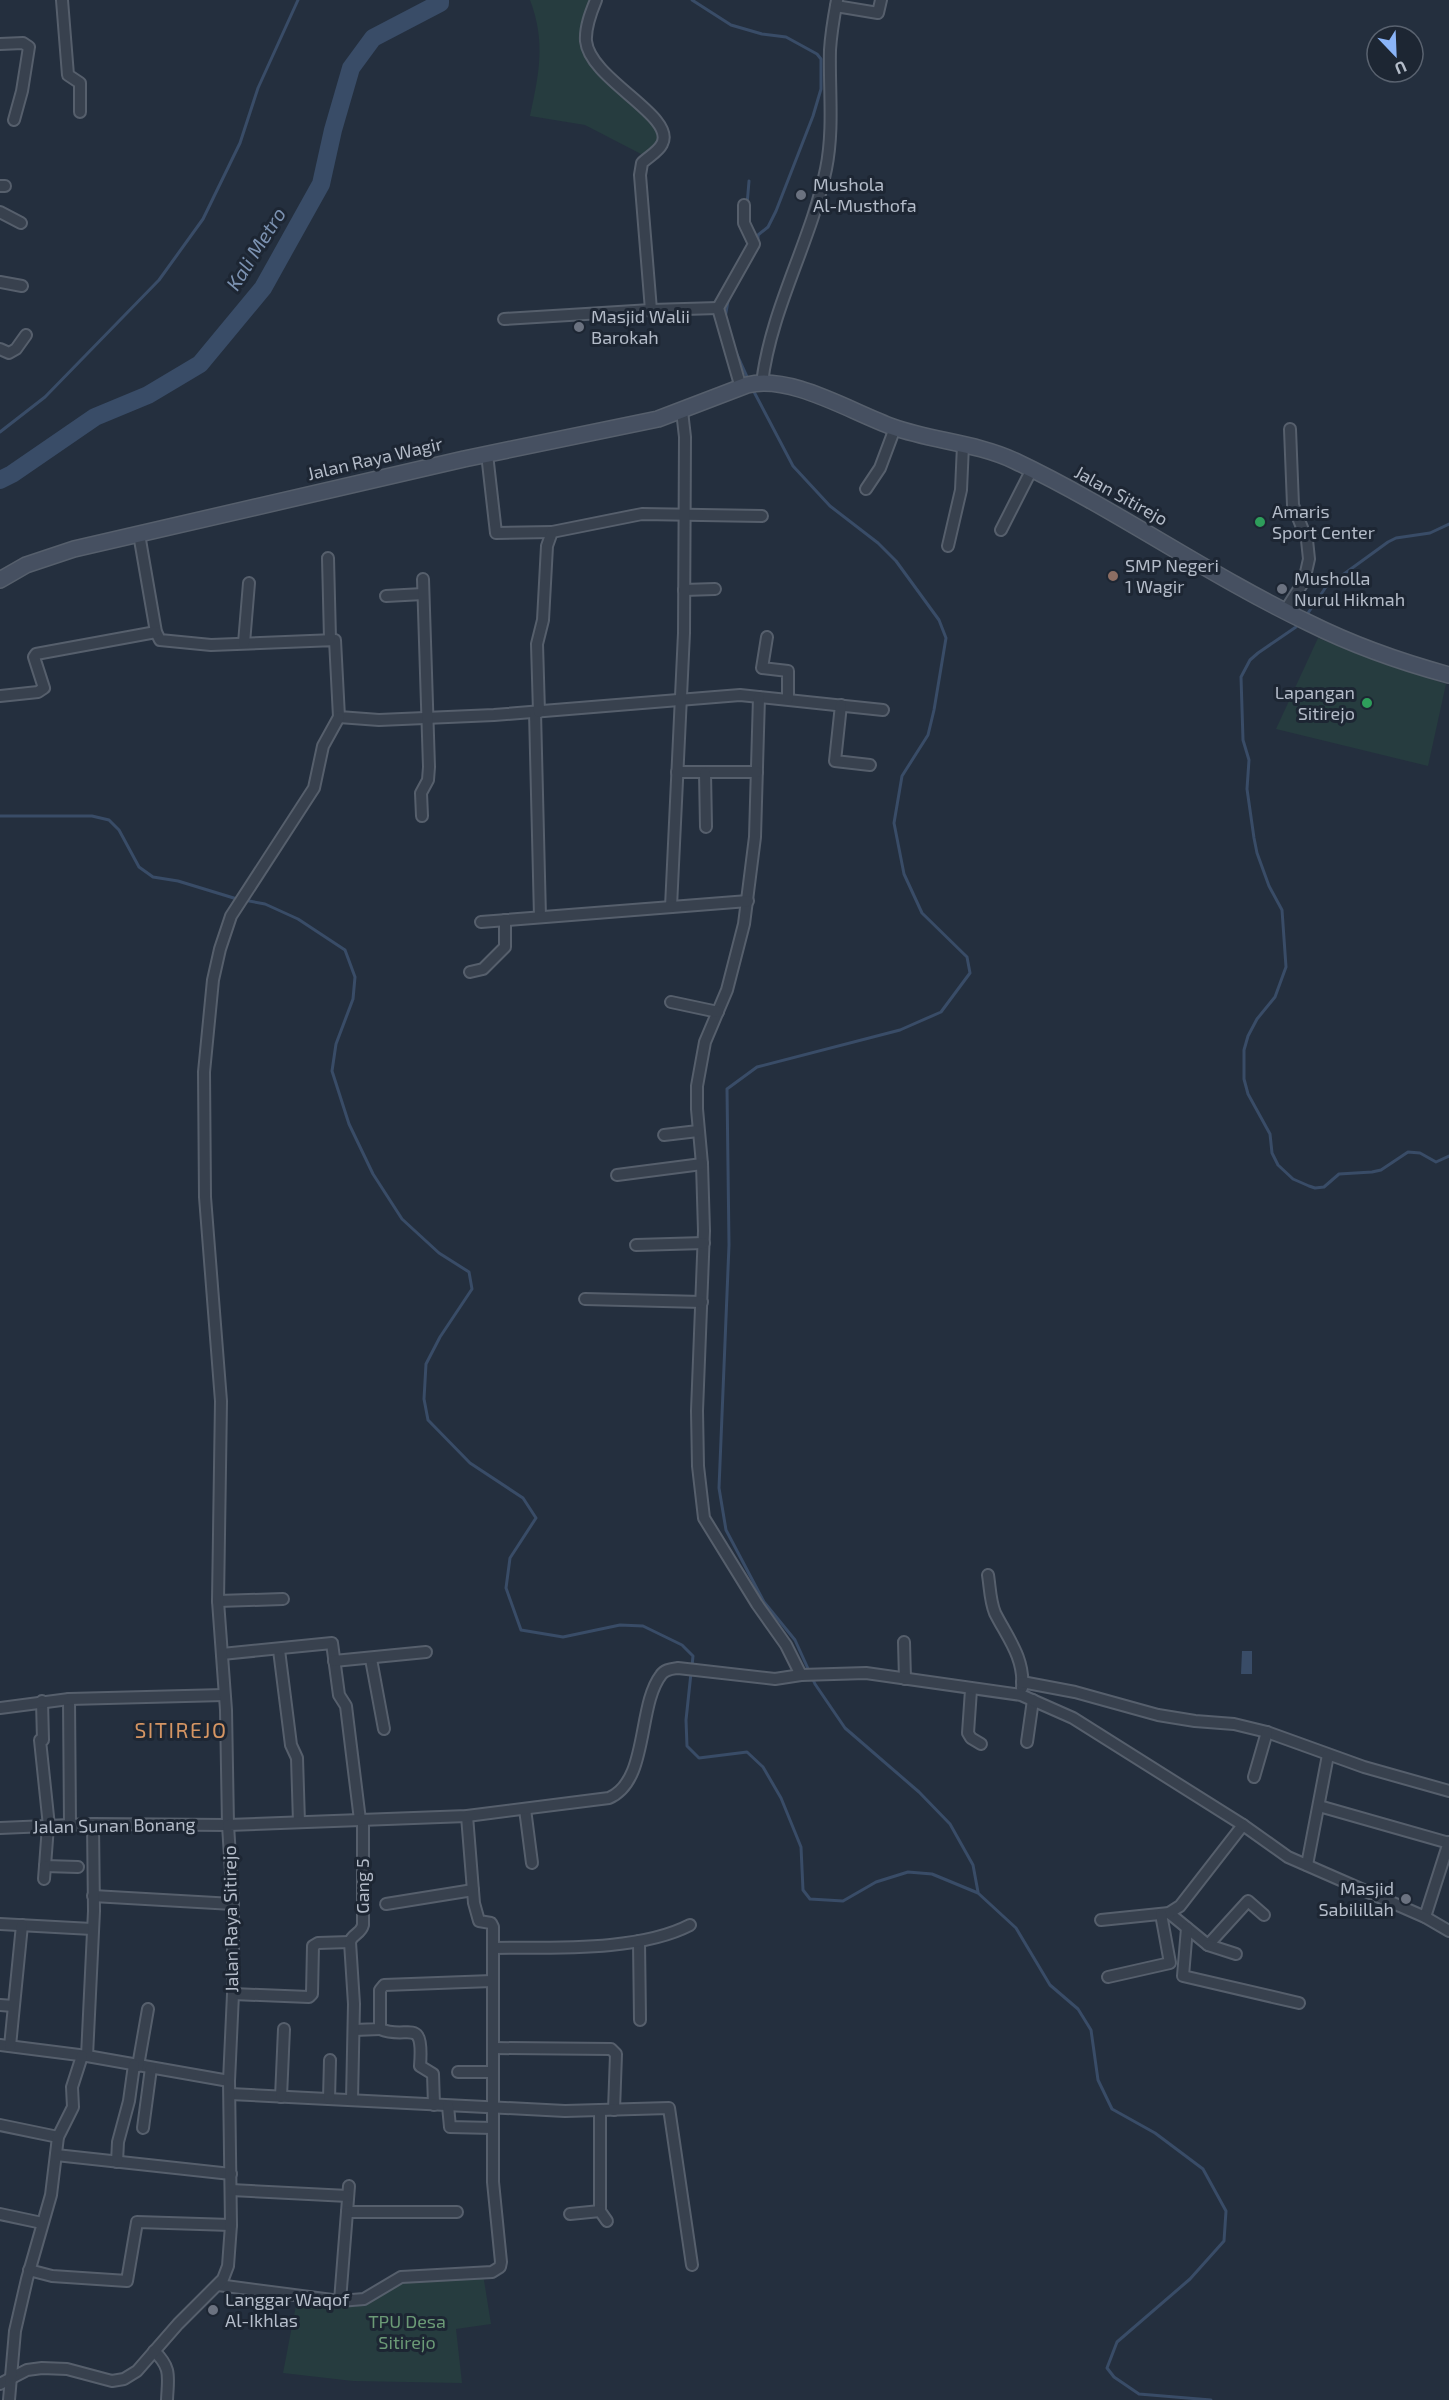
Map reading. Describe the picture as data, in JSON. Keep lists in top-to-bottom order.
{
  "streets": {
    "main road": ["Jalan Raya Wagir", "Jalan Sitirejo"],
    "street": ["Jalan Sunan Bonang", "Gang 5", "Jalan Raya Sitirejo"]
  },
  "crossings": [
    ["Jalan Raya Wagir", "Jalan Sitirejo"],
    ["Jalan Sunan Bonang", "Jalan Raya Sitirejo"],
    ["Gang 5", "Jalan Raya Sitirejo"]
  ],
  "districts": ["SITIREJO"],
  "water": ["Kali Metro"],
  "parks": ["TPU Desa Sitirejo"],
  "places": [
    "Mushola Al-Musthofa",
    "Masjid Walii Barokah",
    "Amaris Sport Center",
    "SMP Negeri 1 Wagir",
    "Musholla Nurul Hikmah",
    "Lapangan Sitirejo",
    "Masjid Sabilillah",
    "Langgar Waqof Al-Ikhlas"
  ],
  "north": "bottom right"
}
